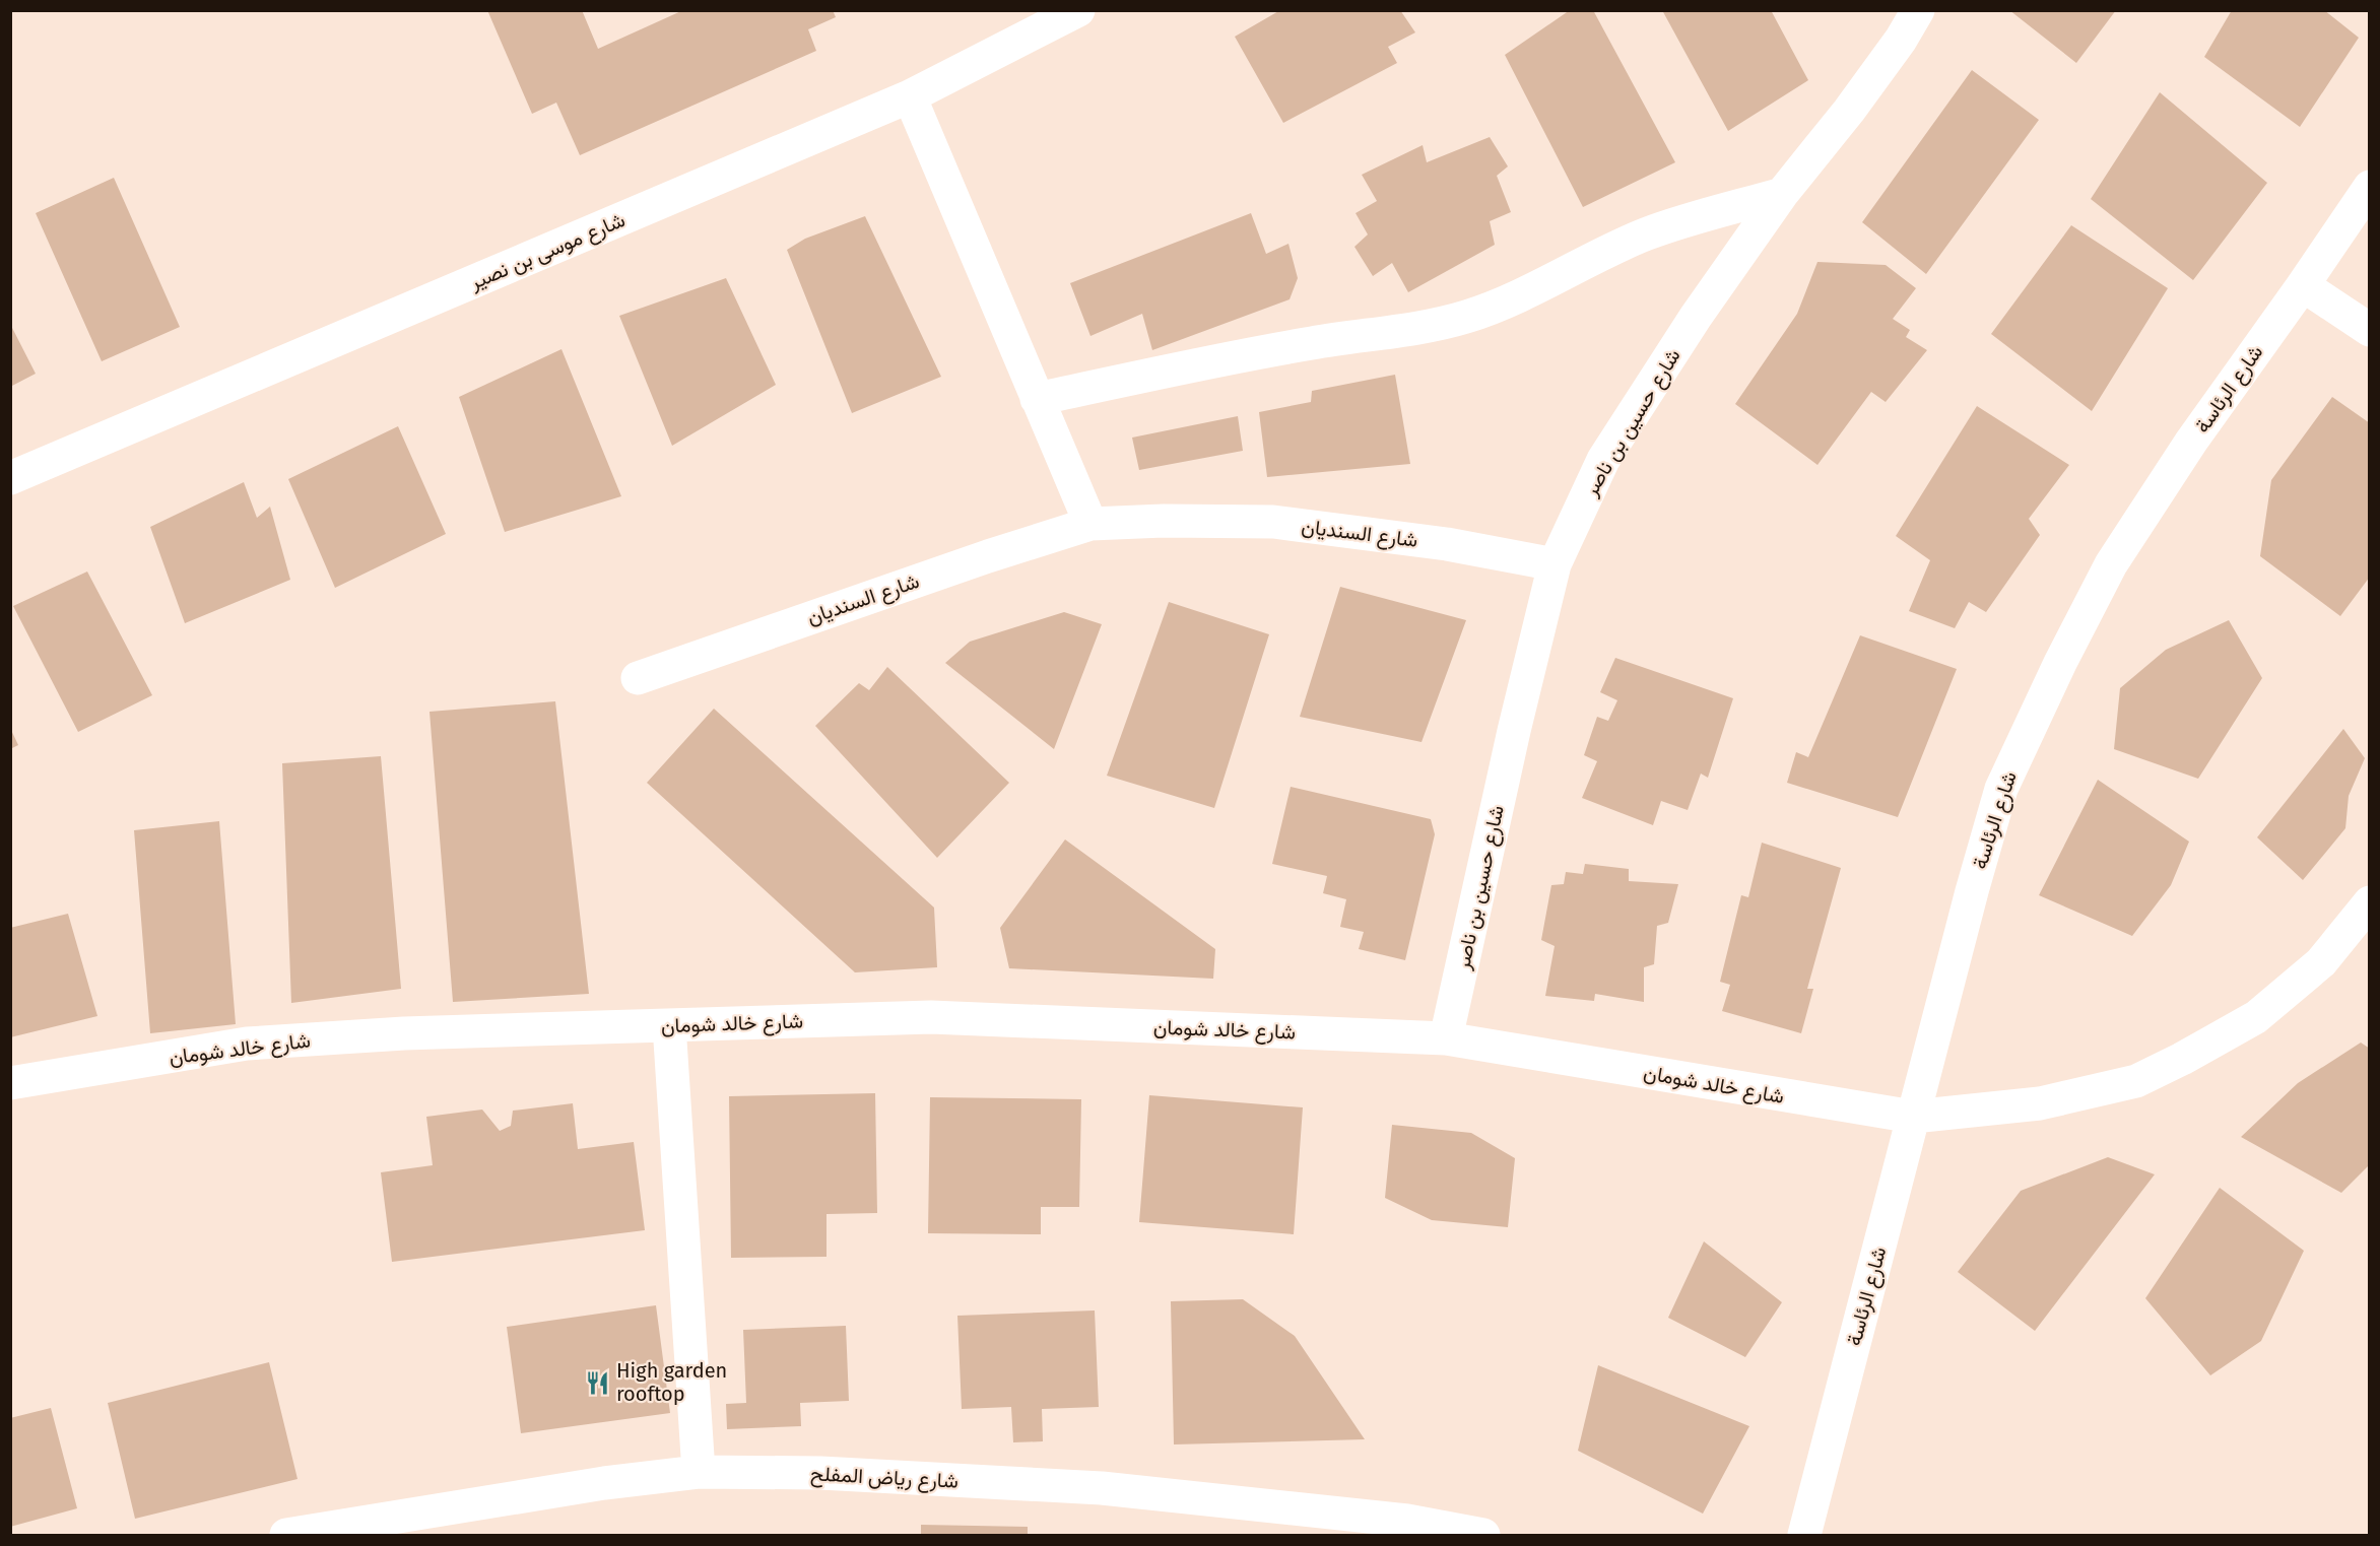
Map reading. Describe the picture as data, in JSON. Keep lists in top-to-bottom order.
{
  "streets": {
    "street": [
      "شارع موسى بن نصير",
      "شارع الرئاسة",
      "شارع حسين بن ناصر",
      "شارع السنديان",
      "شارع خالد شومان",
      "شارع رياض المفلح"
    ]
  },
  "crossings": [
    ["شارع الرئاسة", "شارع خالد شومان"],
    ["شارع حسين بن ناصر", "شارع السنديان"],
    ["شارع حسين بن ناصر", "شارع خالد شومان"]
  ],
  "places": {
    "restaurant": ["High garden rooftop"]
  }
}
